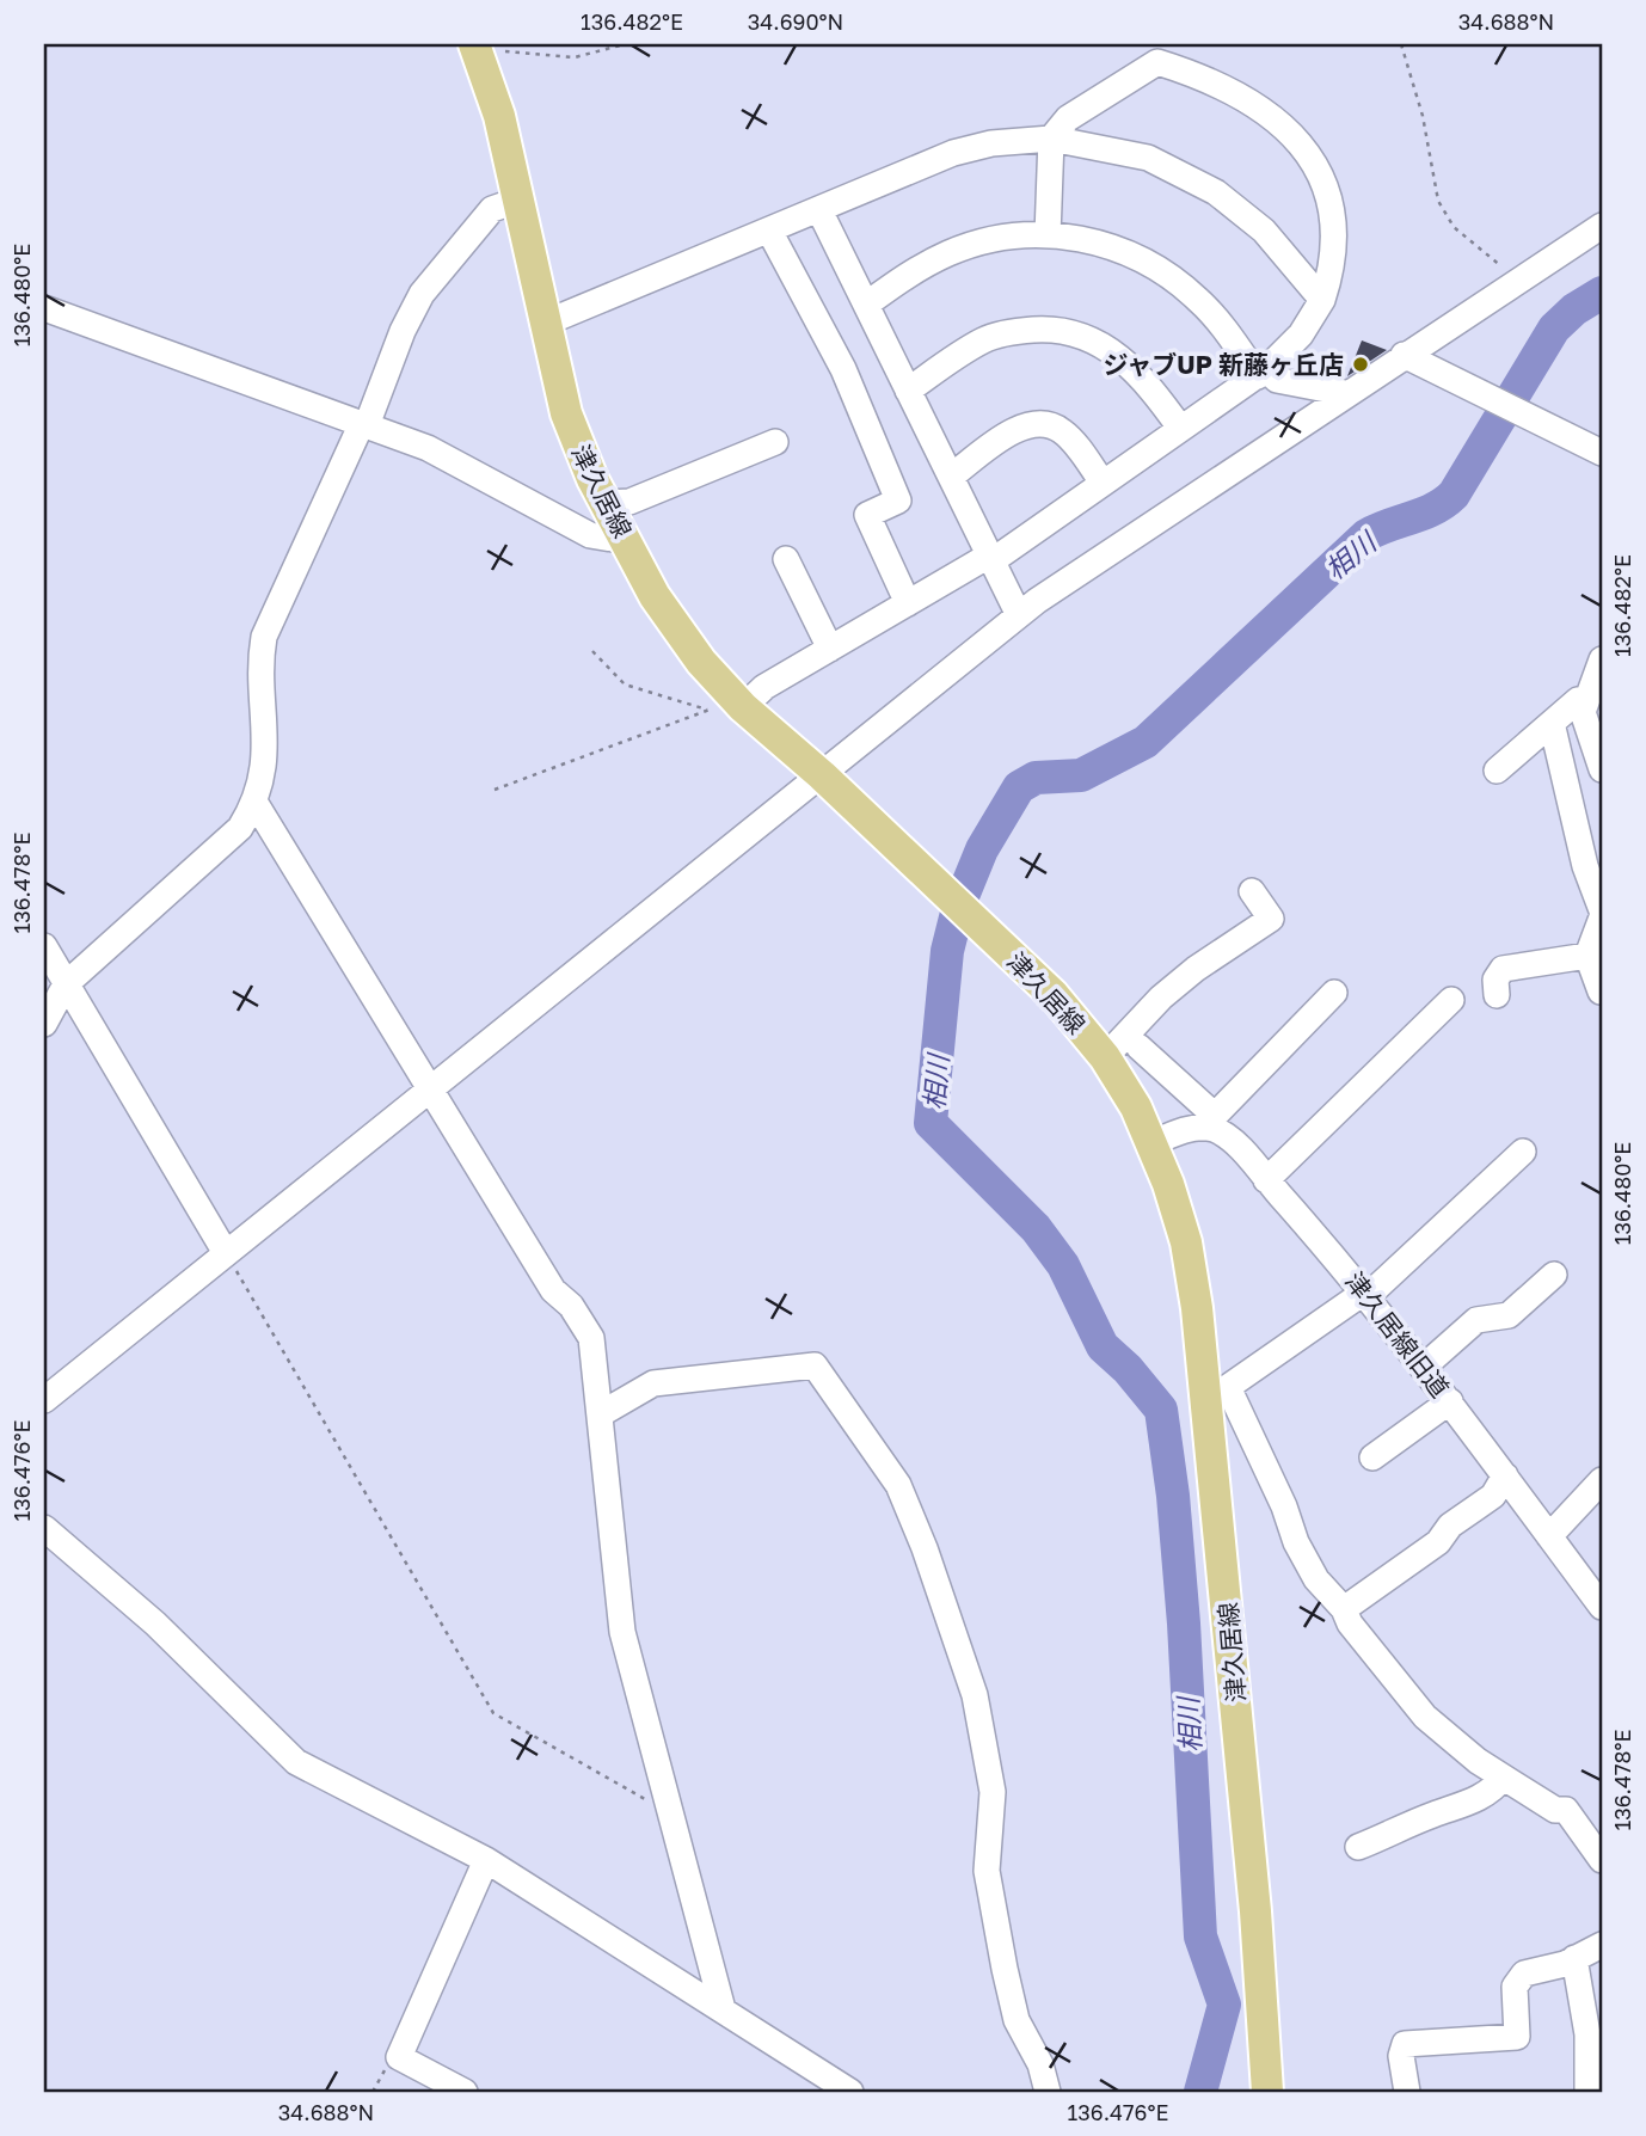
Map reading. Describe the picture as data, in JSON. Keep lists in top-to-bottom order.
{
  "streets": {
    "main road": ["津久居線"],
    "street": ["津久居線旧道"]
  },
  "water": ["相川"],
  "places": ["ジャブUP 新藤ヶ丘店"],
  "coordinates": [
    "136.482°E",
    "34.690°N",
    "34.688°N",
    "136.480°E",
    "136.478°E",
    "136.476°E"
  ]
}
